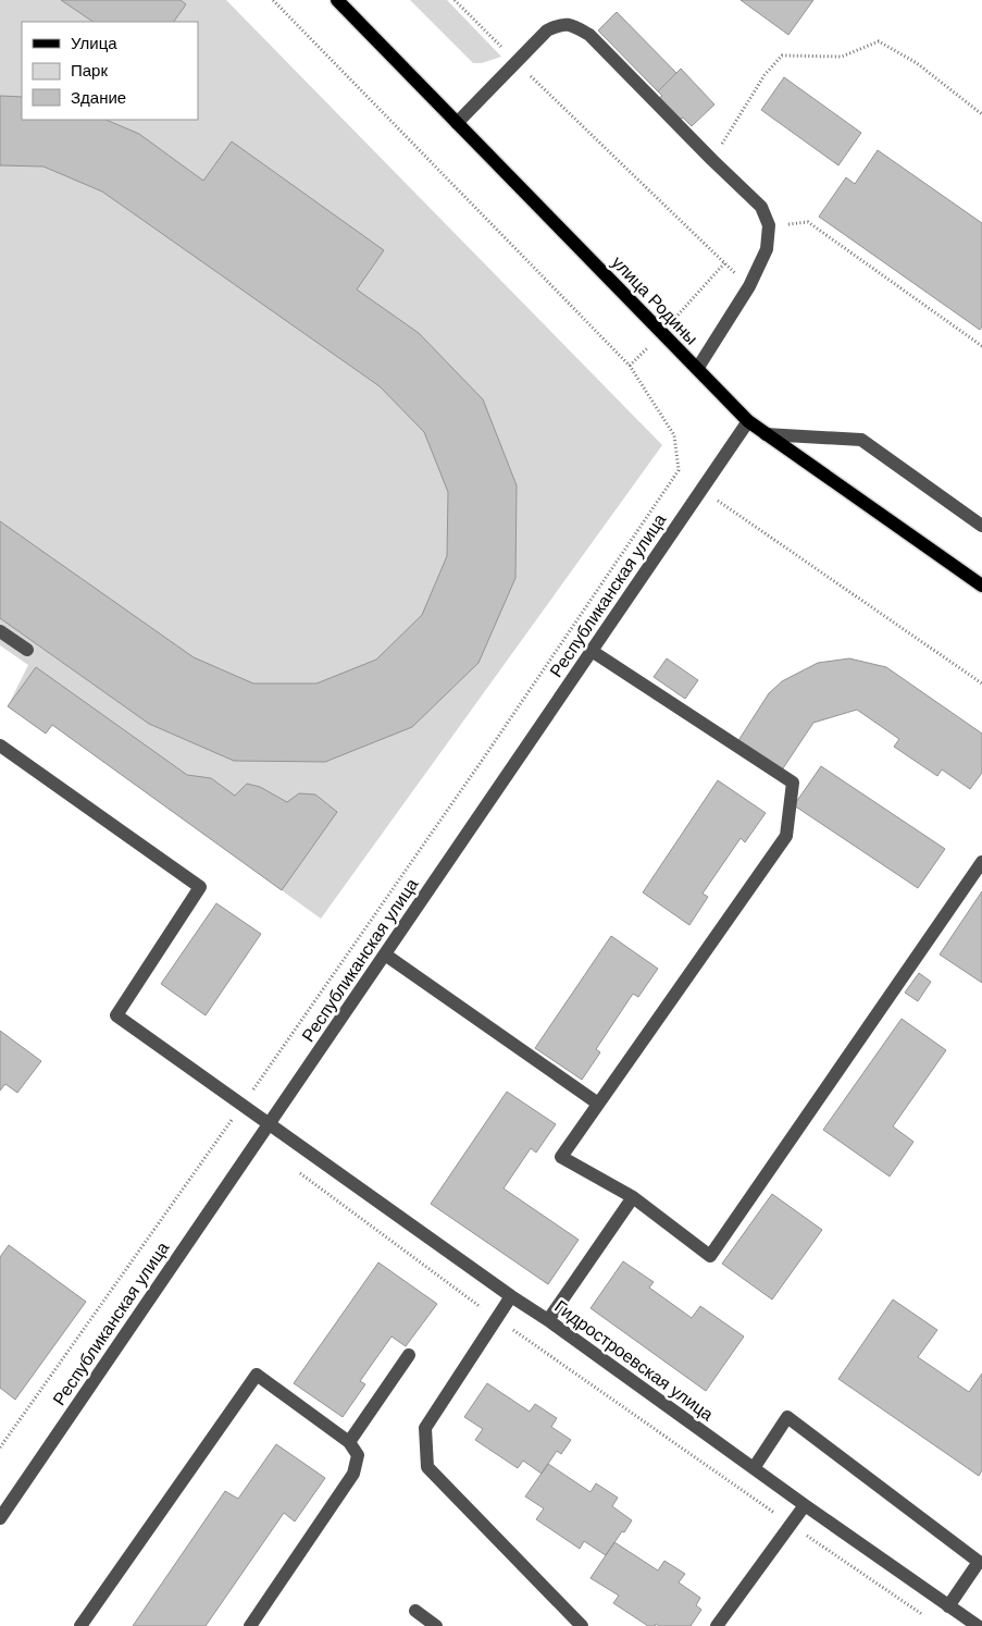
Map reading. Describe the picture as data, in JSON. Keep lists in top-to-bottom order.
{
  "streets": {
    "main road": ["улица Родины"],
    "street": ["Республиканская улица", "Гидростроевская улица"]
  },
  "crossings": [
    ["улица Родины", "Республиканская улица"],
    ["Республиканская улица", "Гидростроевская улица"]
  ],
  "legend": ["Улица", "Парк", "Здание"]
}
